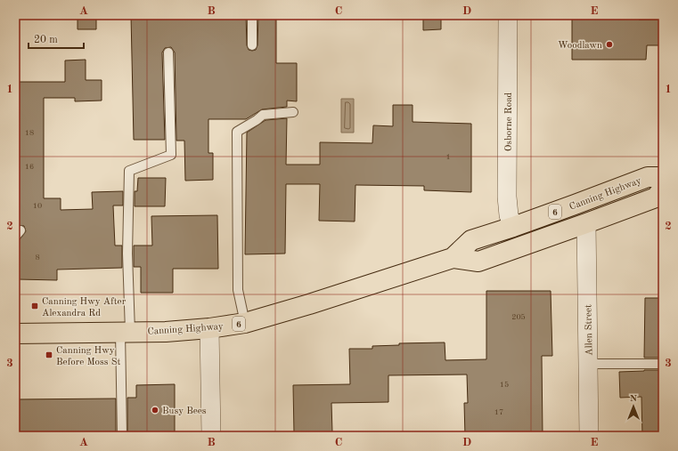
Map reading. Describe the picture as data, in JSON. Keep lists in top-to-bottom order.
{
  "streets": {
    "highway": ["Canning Highway", "6"],
    "street": ["Osborne Road", "Allen Street"]
  },
  "crossings": [
    ["Osborne Road", "Canning Highway"],
    ["Canning Highway", "Allen Street"]
  ],
  "places": {
    "other": ["Woodlawn", "Busy Bees"],
    "transit": ["Canning Hwy After Alexandra Rd", "Canning Hwy Before Moss St"]
  },
  "house_numbers": [
    "18",
    "1",
    "16",
    "10",
    "8",
    "205",
    "15",
    "17"
  ],
  "scale_bar": "20 m",
  "north": "top",
  "grid": {
    "columns": [
      "A",
      "B",
      "C",
      "D",
      "E"
    ],
    "rows": ["1", "2", "3"]
  }
}
